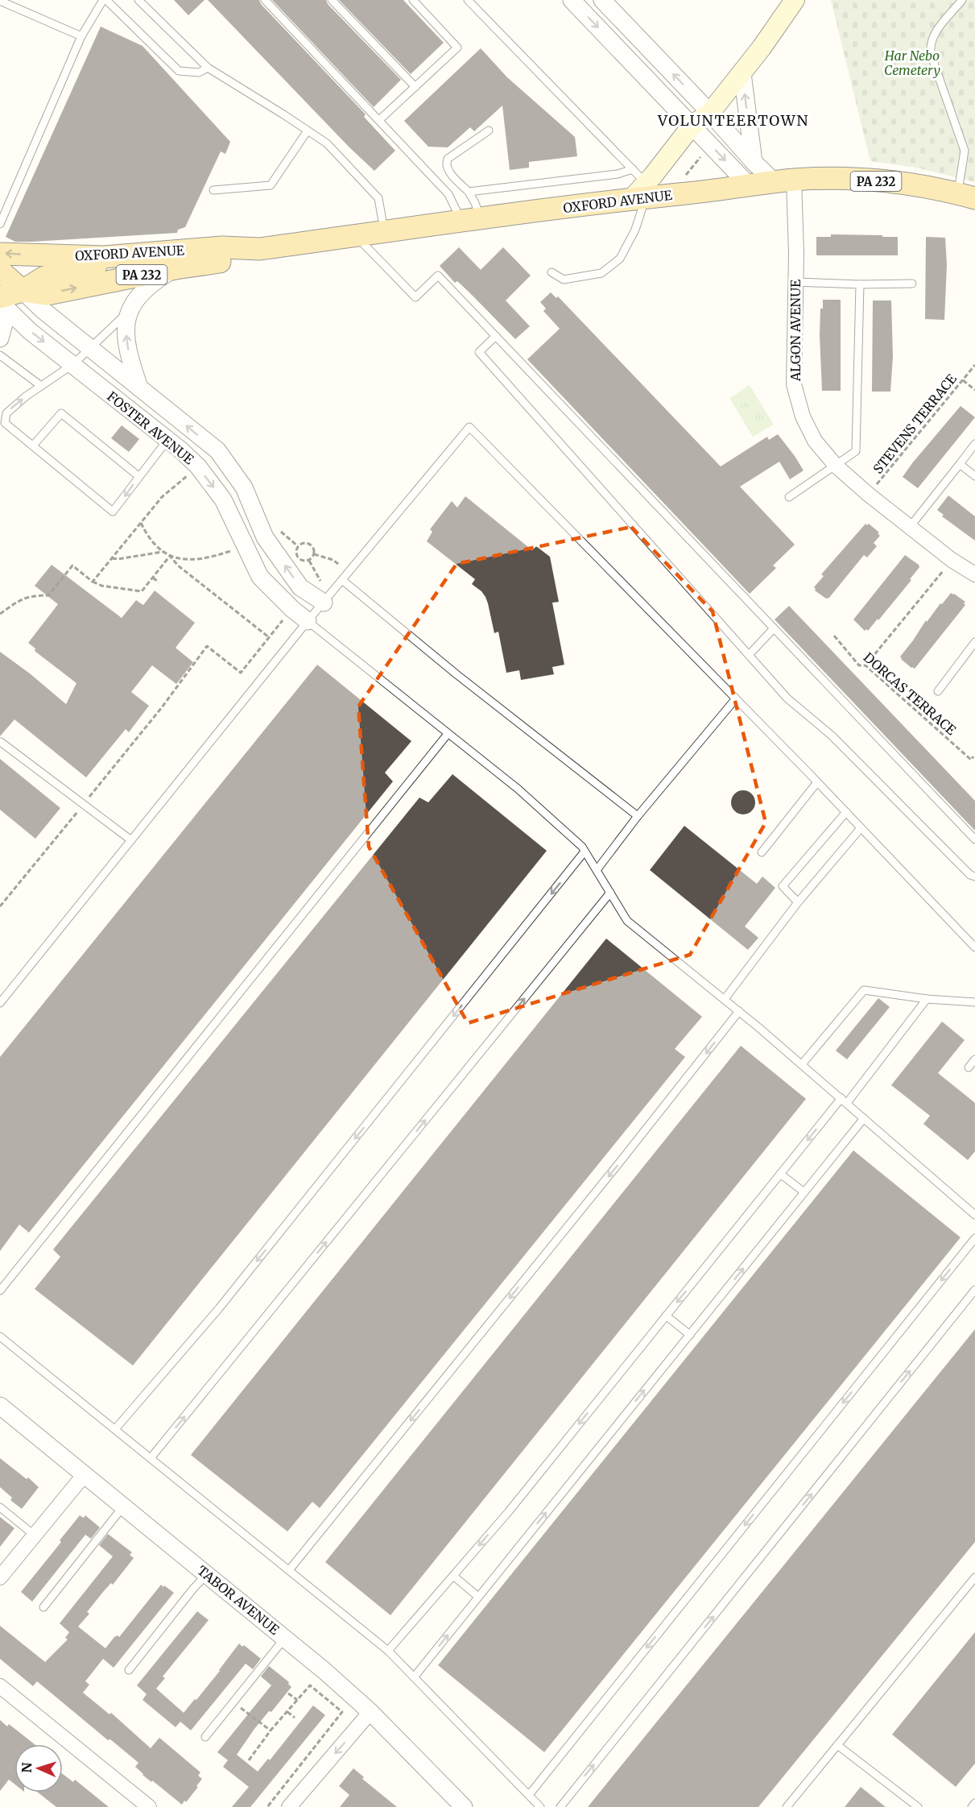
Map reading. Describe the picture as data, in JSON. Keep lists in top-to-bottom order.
{
  "streets": {
    "main road": ["PA 232", "OXFORD AVENUE"],
    "street": ["ALGON AVENUE", "FOSTER AVENUE", "TABOR AVENUE"],
    "path": ["STEVENS TERRACE", "DORCAS TERRACE"]
  },
  "crossings": [
    ["OXFORD AVENUE", "ALGON AVENUE"],
    ["OXFORD AVENUE", "FOSTER AVENUE"],
    ["ALGON AVENUE", "STEVENS TERRACE"]
  ],
  "districts": ["VOLUNTEERTOWN"],
  "parks": ["Har Nebo Cemetery"],
  "north": "left"
}
